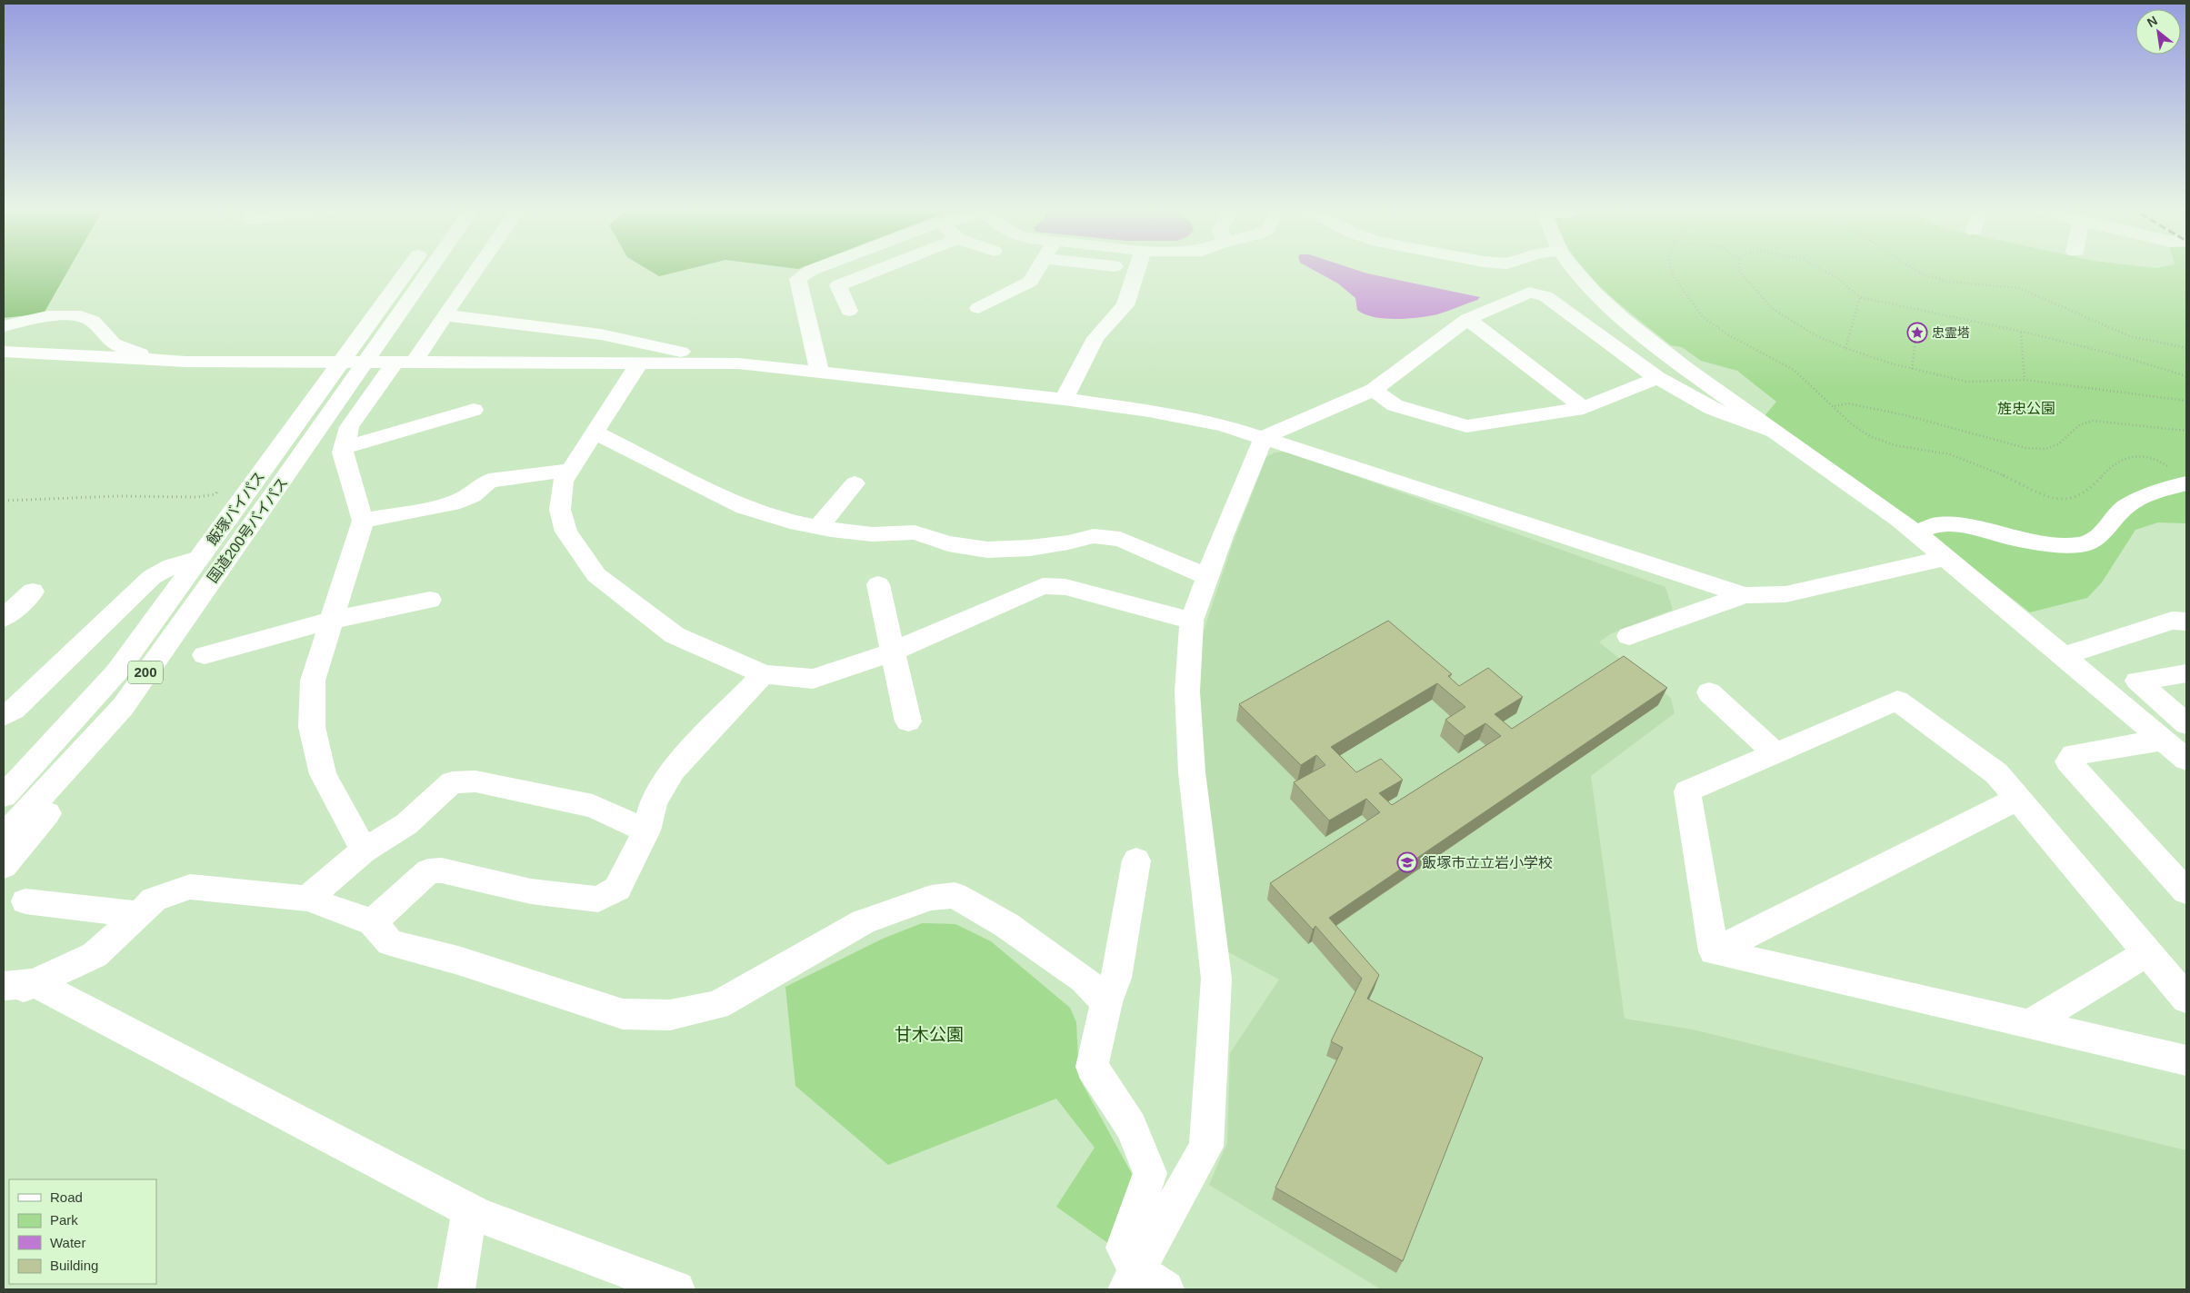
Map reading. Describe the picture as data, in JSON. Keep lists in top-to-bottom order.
{
  "streets": {
    "main road": ["飯塚バイパス", "国道200号バイパス", "200"]
  },
  "parks": ["旌忠公園", "甘木公園"],
  "places": {
    "place": ["忠霊塔"],
    "school or university": ["飯塚市立立岩小学校"]
  },
  "legend": [
    "Road",
    "Park",
    "Water",
    "Building"
  ],
  "north": "top left"
}
